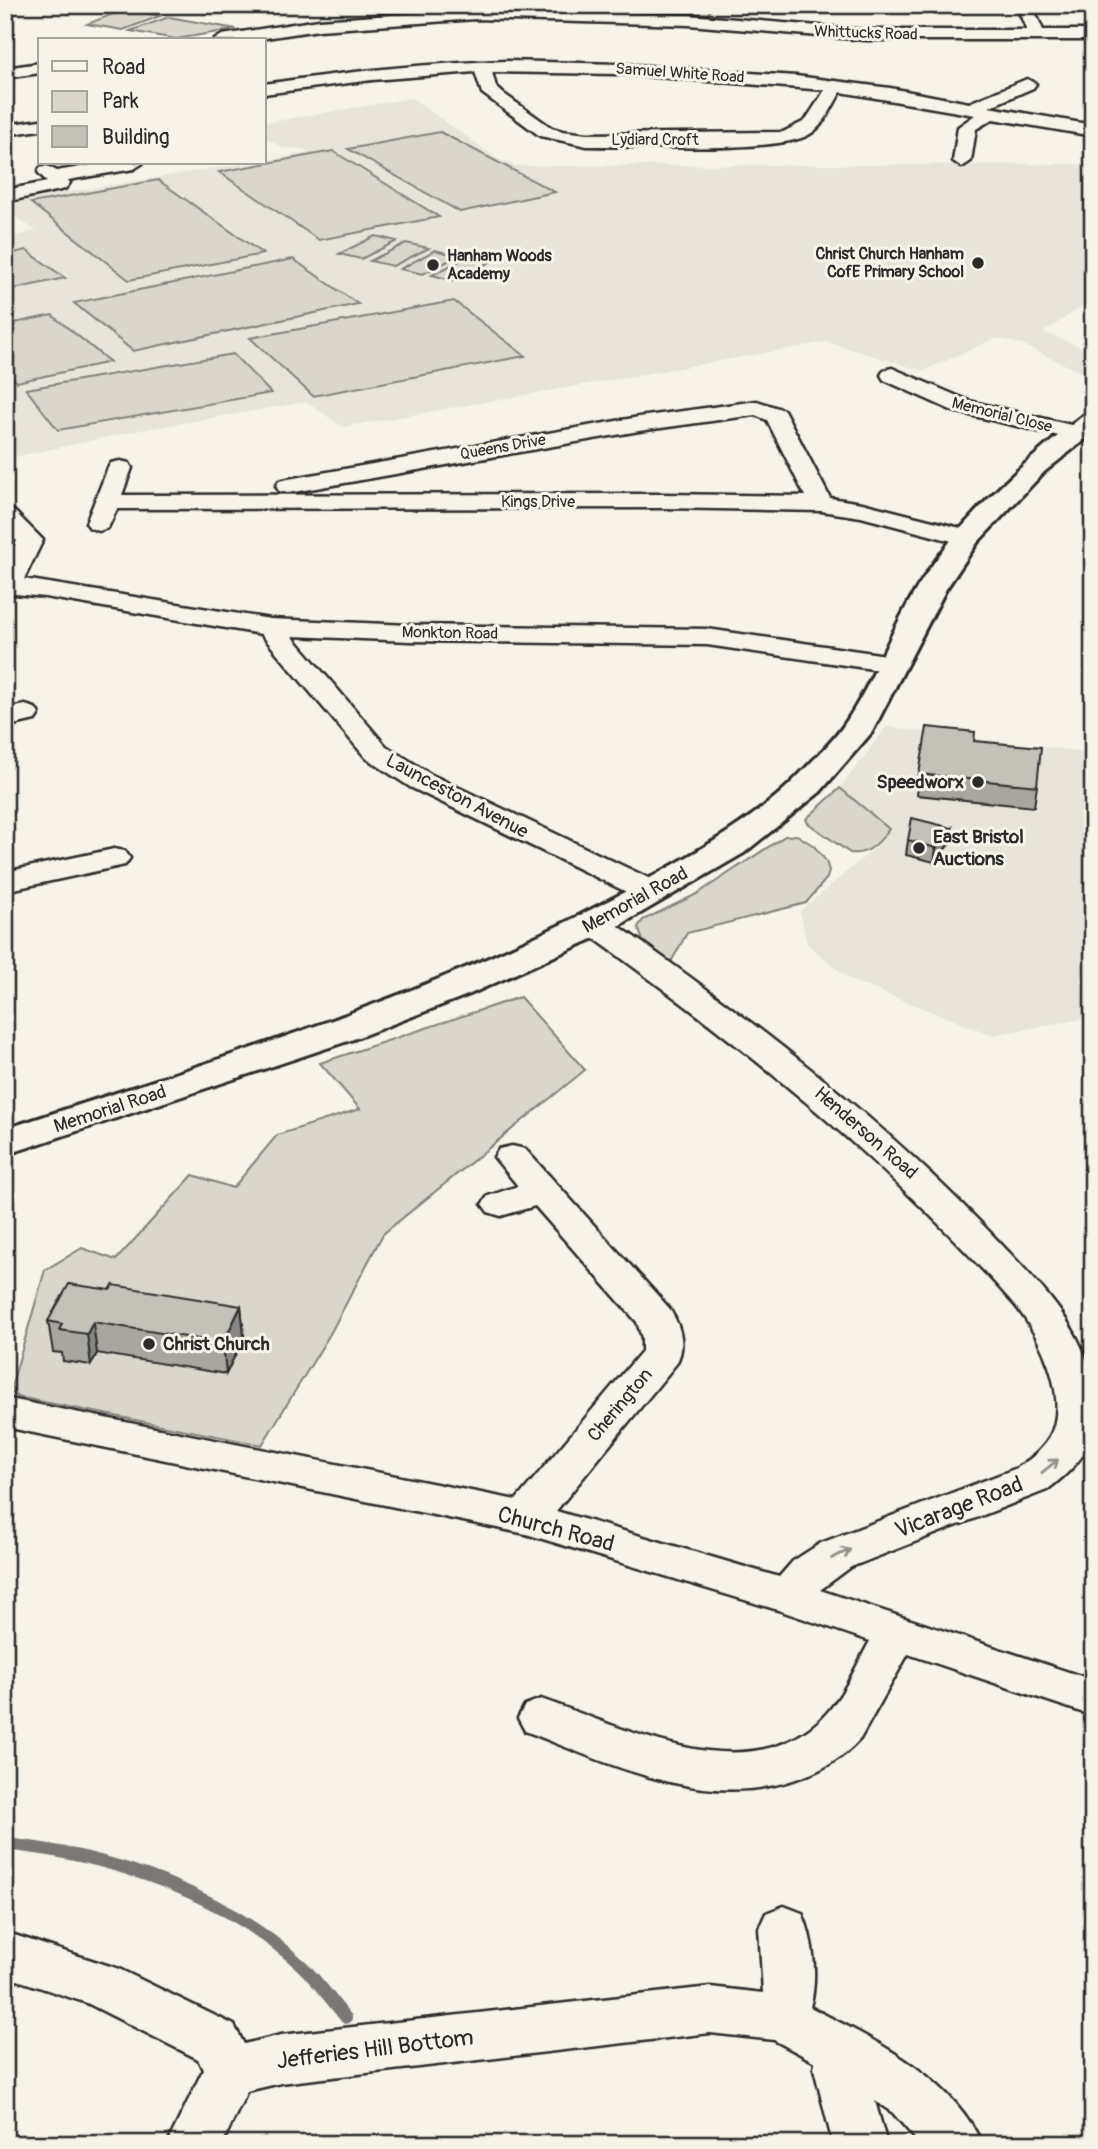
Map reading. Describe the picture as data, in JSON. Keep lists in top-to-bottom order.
{
  "streets": {
    "street": [
      "Whittucks Road",
      "Samuel White Road",
      "Lydiard Croft",
      "Memorial Close",
      "Queens Drive",
      "Kings Drive",
      "Monkton Road",
      "Launceston Avenue",
      "Memorial Road",
      "Henderson Road",
      "Cherington",
      "Vicarage Road",
      "Church Road",
      "Jefferies Hill Bottom"
    ]
  },
  "crossings": [
    ["Samuel White Road", "Lydiard Croft"],
    ["Memorial Close", "Memorial Road"],
    ["Queens Drive", "Kings Drive"],
    ["Kings Drive", "Memorial Road"],
    ["Monkton Road", "Launceston Avenue"],
    ["Monkton Road", "Memorial Road"],
    ["Launceston Avenue", "Memorial Road"],
    ["Memorial Road", "Henderson Road"],
    ["Henderson Road", "Vicarage Road"],
    ["Cherington", "Church Road"],
    ["Vicarage Road", "Church Road"]
  ],
  "one_way": ["Vicarage Road"],
  "places": [
    "Christ Church Hanham CofE Primary School",
    "Hanham Woods Academy",
    "Speedworx",
    "East Bristol Auctions",
    "Christ Church"
  ],
  "legend": ["Road", "Park", "Building"]
}
